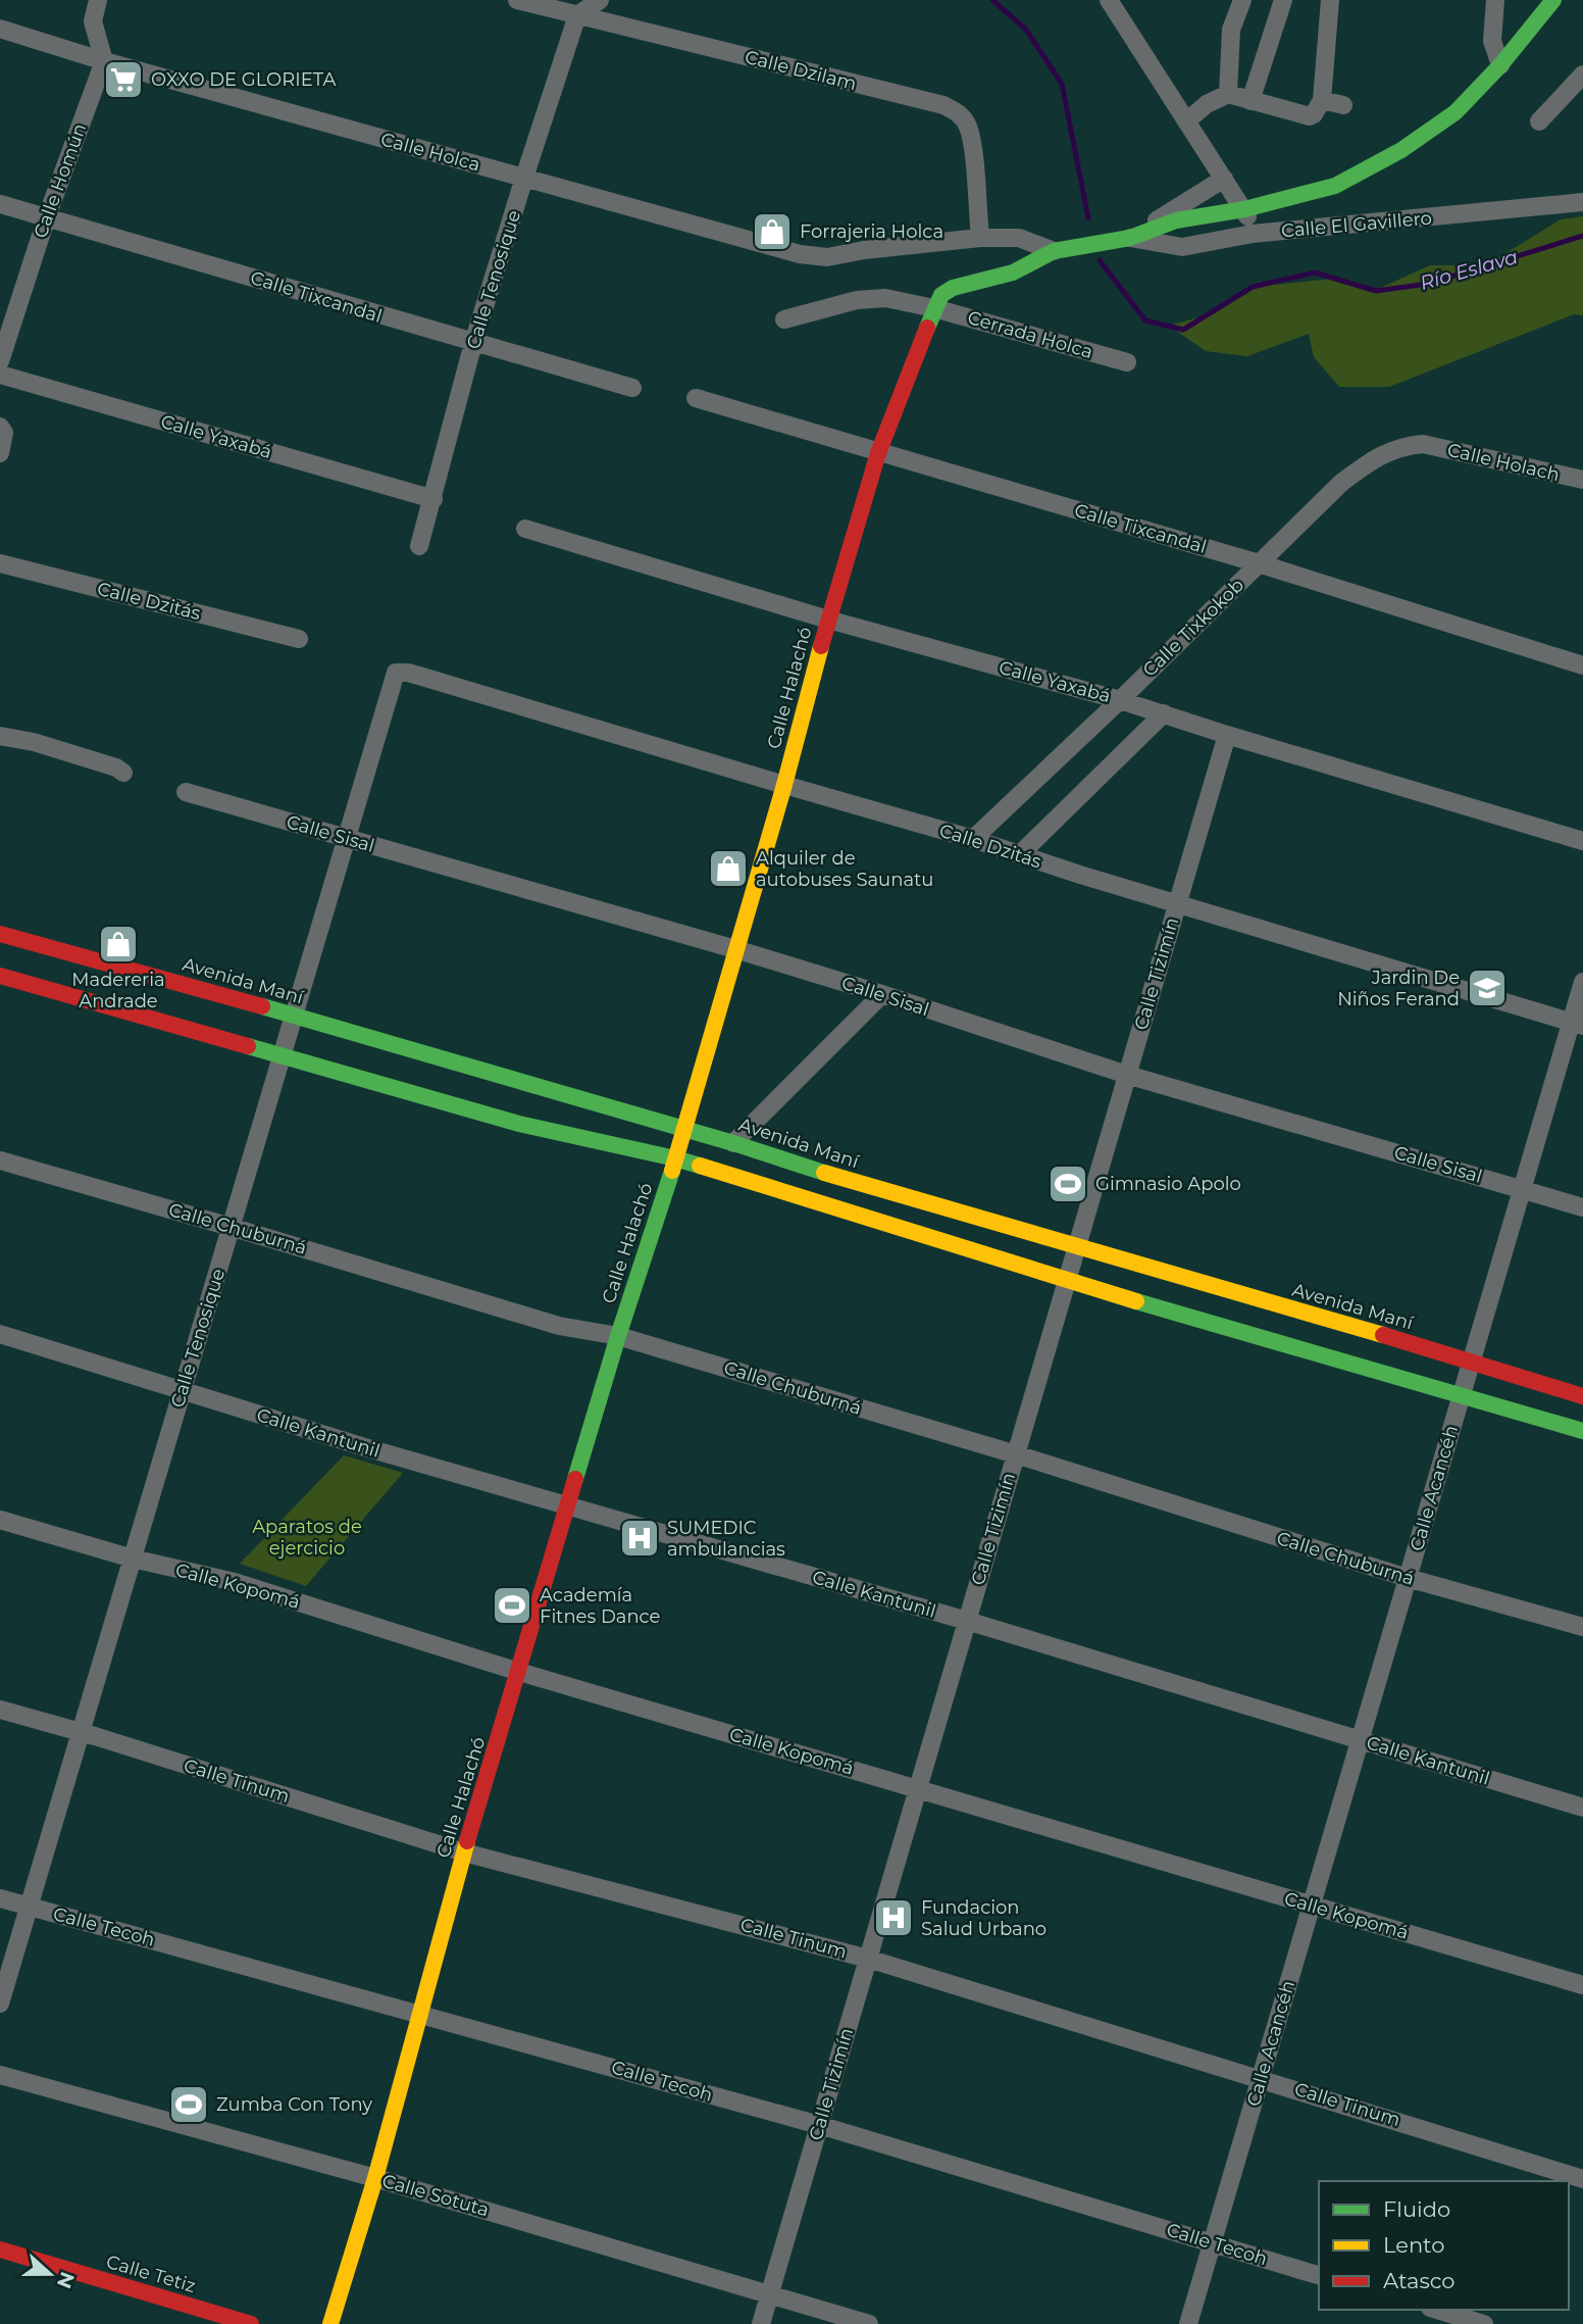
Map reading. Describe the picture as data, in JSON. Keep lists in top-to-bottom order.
{
  "streets": {
    "street": [
      "Calle Dzilam",
      "Calle Holca",
      "Calle Homún",
      "Calle El Gavillero",
      "Calle Tenosique",
      "Calle Tixcandal",
      "Cerrada Holca",
      "Calle Yaxabá",
      "Calle Holach",
      "Calle Dzitás",
      "Calle Tixkokob",
      "Calle Halachó",
      "Calle Sisal",
      "Calle Tizimín",
      "Avenida Maní",
      "Calle Chuburná",
      "Calle Kantunil",
      "Calle Acancéh",
      "Calle Kopomá",
      "Calle Tinum",
      "Calle Tecoh",
      "Calle Sotuta",
      "Calle Tetiz"
    ]
  },
  "crossings": [
    ["Calle Dzilam", "Calle Holca"],
    ["Calle Dzilam", "Calle Tenosique"],
    ["Calle Holca", "Calle Homún"],
    ["Calle Holca", "Calle Tenosique"],
    ["Calle Holca", "Calle Halachó"],
    ["Calle Homún", "Calle Tixcandal"],
    ["Calle El Gavillero", "Calle Halachó"],
    ["Calle Tenosique", "Calle Tixcandal"],
    ["Calle Tenosique", "Calle Yaxabá"],
    ["Calle Tenosique", "Calle Dzitás"],
    ["Calle Tenosique", "Calle Sisal"],
    ["Calle Tenosique", "Avenida Maní"],
    ["Calle Tenosique", "Calle Chuburná"],
    ["Calle Tenosique", "Calle Kantunil"],
    ["Calle Tenosique", "Calle Kopomá"],
    ["Calle Tenosique", "Calle Tinum"],
    ["Calle Tenosique", "Calle Tecoh"],
    ["Calle Tixcandal", "Calle Tixkokob"],
    ["Calle Tixcandal", "Calle Halachó"],
    ["Cerrada Holca", "Calle Halachó"],
    ["Calle Yaxabá", "Calle Tixkokob"],
    ["Calle Yaxabá", "Calle Halachó"],
    ["Calle Yaxabá", "Calle Tizimín"],
    ["Calle Holach", "Calle Tixkokob"],
    ["Calle Dzitás", "Calle Tixkokob"],
    ["Calle Dzitás", "Calle Halachó"],
    ["Calle Dzitás", "Calle Tizimín"],
    ["Calle Dzitás", "Calle Acancéh"],
    ["Calle Halachó", "Calle Sisal"],
    ["Calle Halachó", "Avenida Maní"],
    ["Calle Halachó", "Calle Chuburná"],
    ["Calle Halachó", "Calle Kantunil"],
    ["Calle Halachó", "Calle Kopomá"],
    ["Calle Halachó", "Calle Tinum"],
    ["Calle Halachó", "Calle Tecoh"],
    ["Calle Halachó", "Calle Sotuta"],
    ["Calle Sisal", "Calle Tizimín"],
    ["Calle Sisal", "Calle Acancéh"],
    ["Calle Tizimín", "Avenida Maní"],
    ["Calle Tizimín", "Calle Chuburná"],
    ["Calle Tizimín", "Calle Kantunil"],
    ["Calle Tizimín", "Calle Kopomá"],
    ["Calle Tizimín", "Calle Tinum"],
    ["Calle Tizimín", "Calle Tecoh"],
    ["Calle Tizimín", "Calle Sotuta"],
    ["Avenida Maní", "Calle Acancéh"],
    ["Calle Chuburná", "Calle Acancéh"],
    ["Calle Kantunil", "Calle Acancéh"],
    ["Calle Acancéh", "Calle Kopomá"],
    ["Calle Acancéh", "Calle Tinum"],
    ["Calle Acancéh", "Calle Tecoh"]
  ],
  "water": ["Río Eslava"],
  "parks": ["Aparatos de ejercicio"],
  "places": {
    "supermarket": ["OXXO DE GLORIETA"],
    "shop": ["Forrajeria Holca", "Alquiler de autobuses Saunatu", "Madereria Andrade"],
    "school or university": ["Jardin De Niños Ferand"],
    "sports": ["Gimnasio Apolo", "Academía Fitnes Dance", "Zumba Con Tony"],
    "hospital": ["SUMEDIC ambulancias", "Fundacion Salud Urbano"]
  },
  "legend": ["Fluido", "Lento", "Atasco"],
  "north": "right"
}
